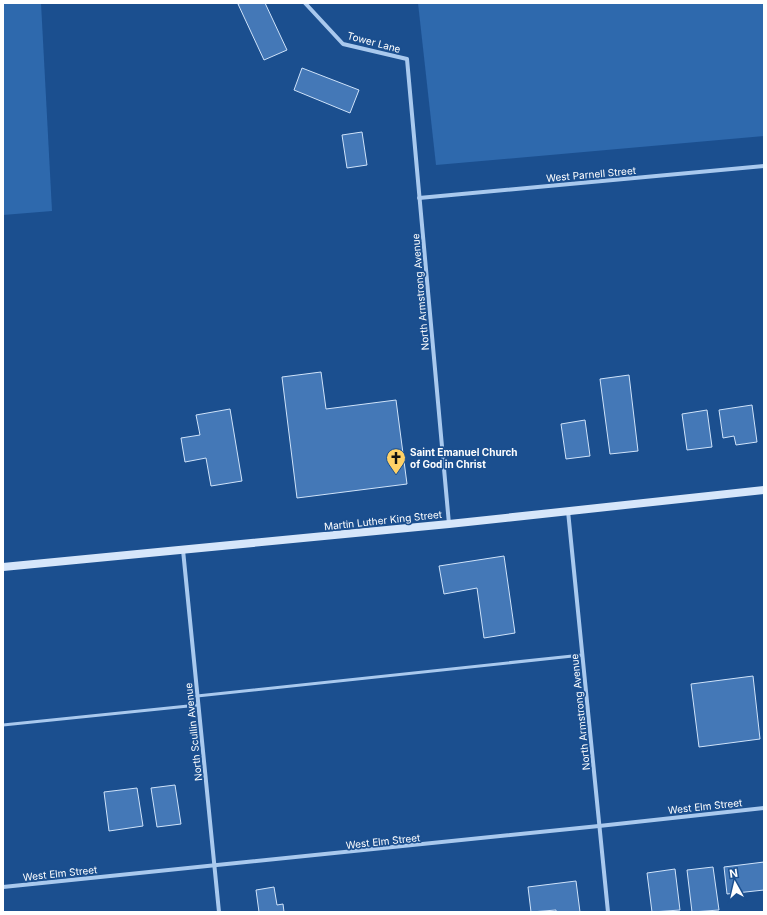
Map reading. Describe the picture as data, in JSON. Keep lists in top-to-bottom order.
{
  "streets": {
    "street": [
      "Tower Lane",
      "West Parnell Street",
      "North Armstrong Avenue",
      "Martin Luther King Street",
      "North Scullin Avenue",
      "West Elm Street"
    ]
  },
  "crossings": [
    ["Tower Lane", "North Armstrong Avenue"],
    ["West Parnell Street", "North Armstrong Avenue"],
    ["North Armstrong Avenue", "Martin Luther King Street"],
    ["North Armstrong Avenue", "West Elm Street"],
    ["Martin Luther King Street", "North Scullin Avenue"],
    ["North Scullin Avenue", "West Elm Street"]
  ],
  "places": {
    "church": ["Saint Emanuel Church of God in Christ"]
  },
  "north": "top"
}
